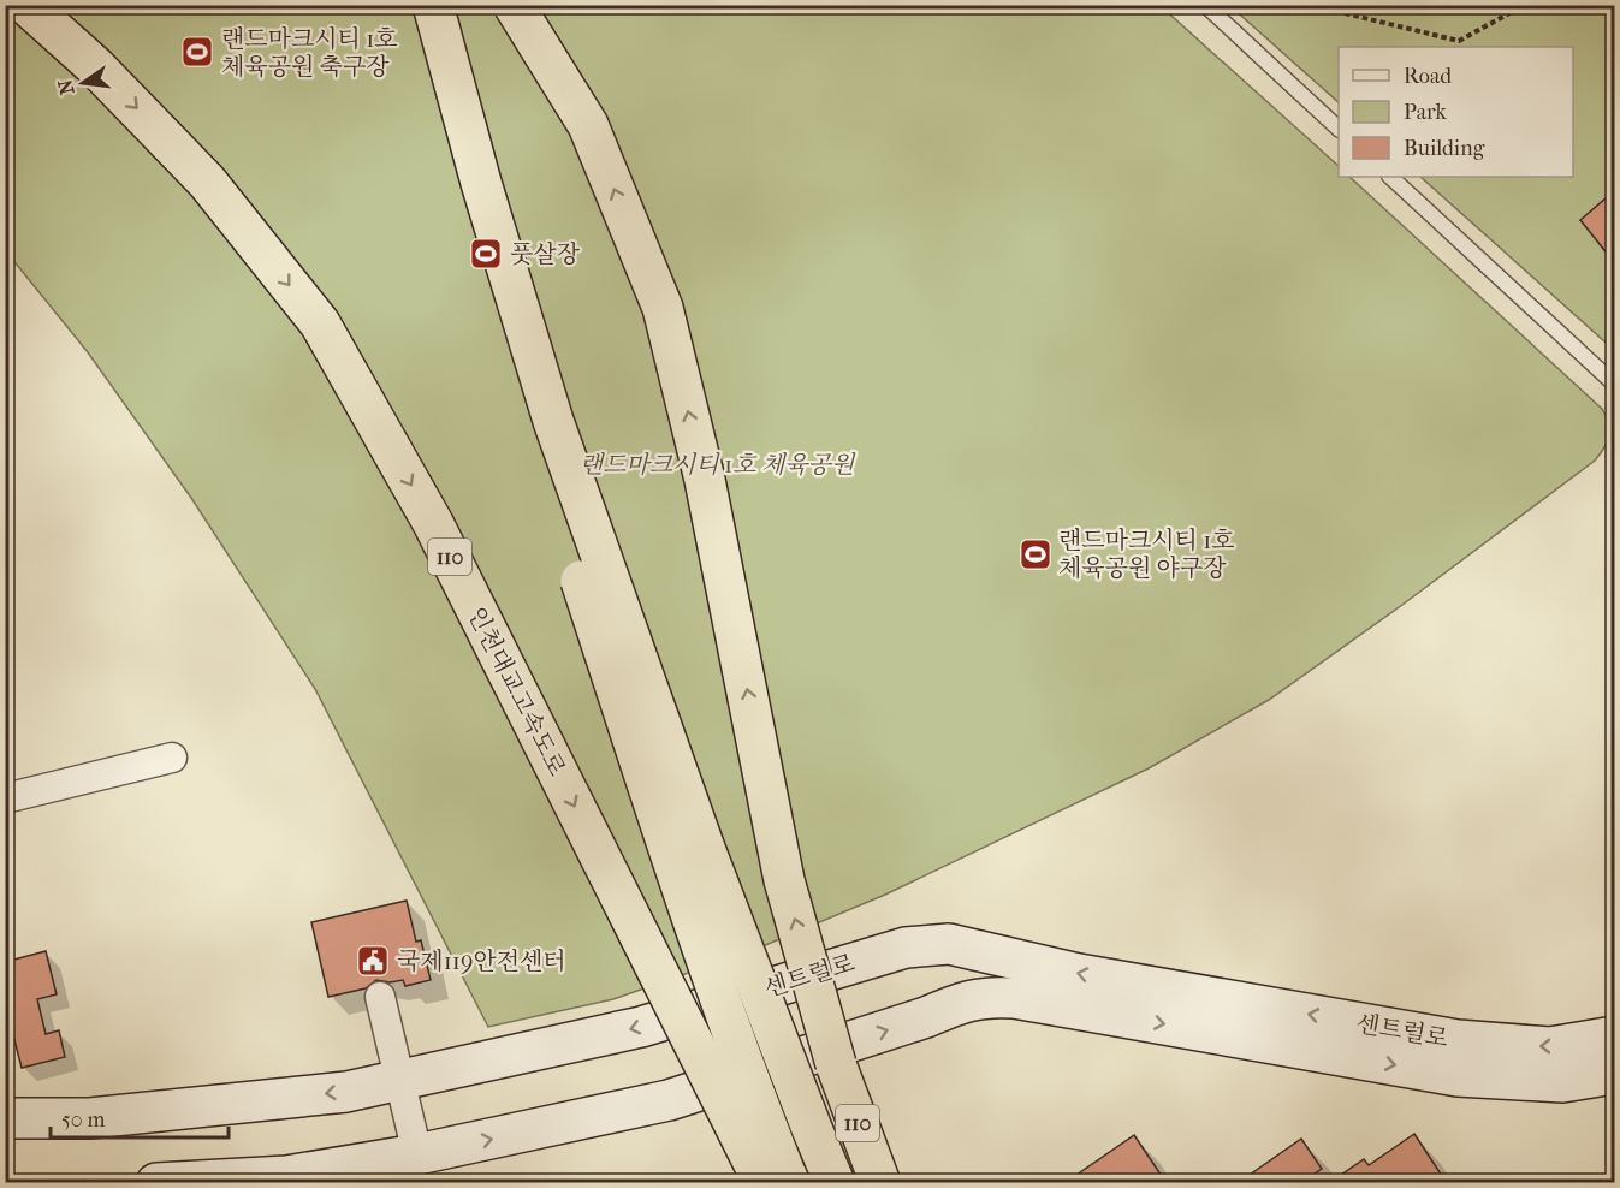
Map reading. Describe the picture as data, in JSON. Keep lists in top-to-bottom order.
{
  "streets": {
    "highway": ["110", "인천대교고속도로"],
    "main road": ["센트럴로"]
  },
  "parks": ["랜드마크시티 1호 체육공원"],
  "places": {
    "sports": ["랜드마크시티 1호 체육공원 축구장", "풋살장", "랜드마크시티 1호 체육공원 야구장"],
    "public building": ["국제119안전센터"]
  },
  "legend": ["Road", "Park", "Building"],
  "scale_bar": "50 m",
  "north": "left"
}
